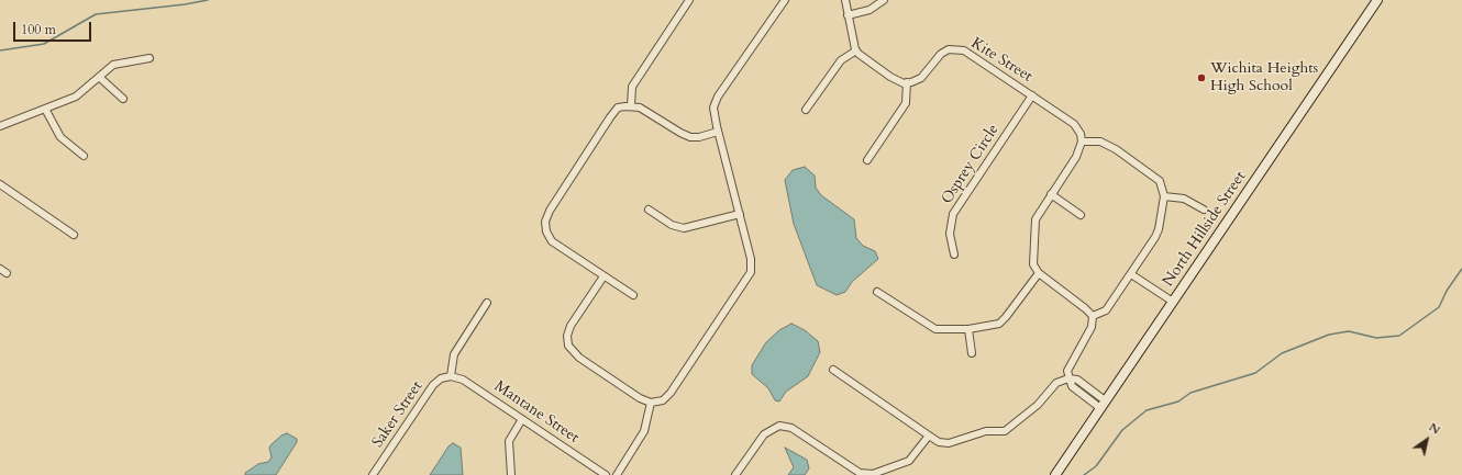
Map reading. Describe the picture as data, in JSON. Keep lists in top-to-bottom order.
{
  "streets": {
    "main road": ["North Hillside Street"],
    "street": [
      "Kite Street",
      "Osprey Circle",
      "Mantane Street",
      "Saker Street"
    ]
  },
  "crossings": [
    ["Kite Street", "Osprey Circle"],
    ["Mantane Street", "Saker Street"]
  ],
  "places": ["Wichita Heights High School"],
  "scale_bar": "100 m",
  "north": "top right"
}
